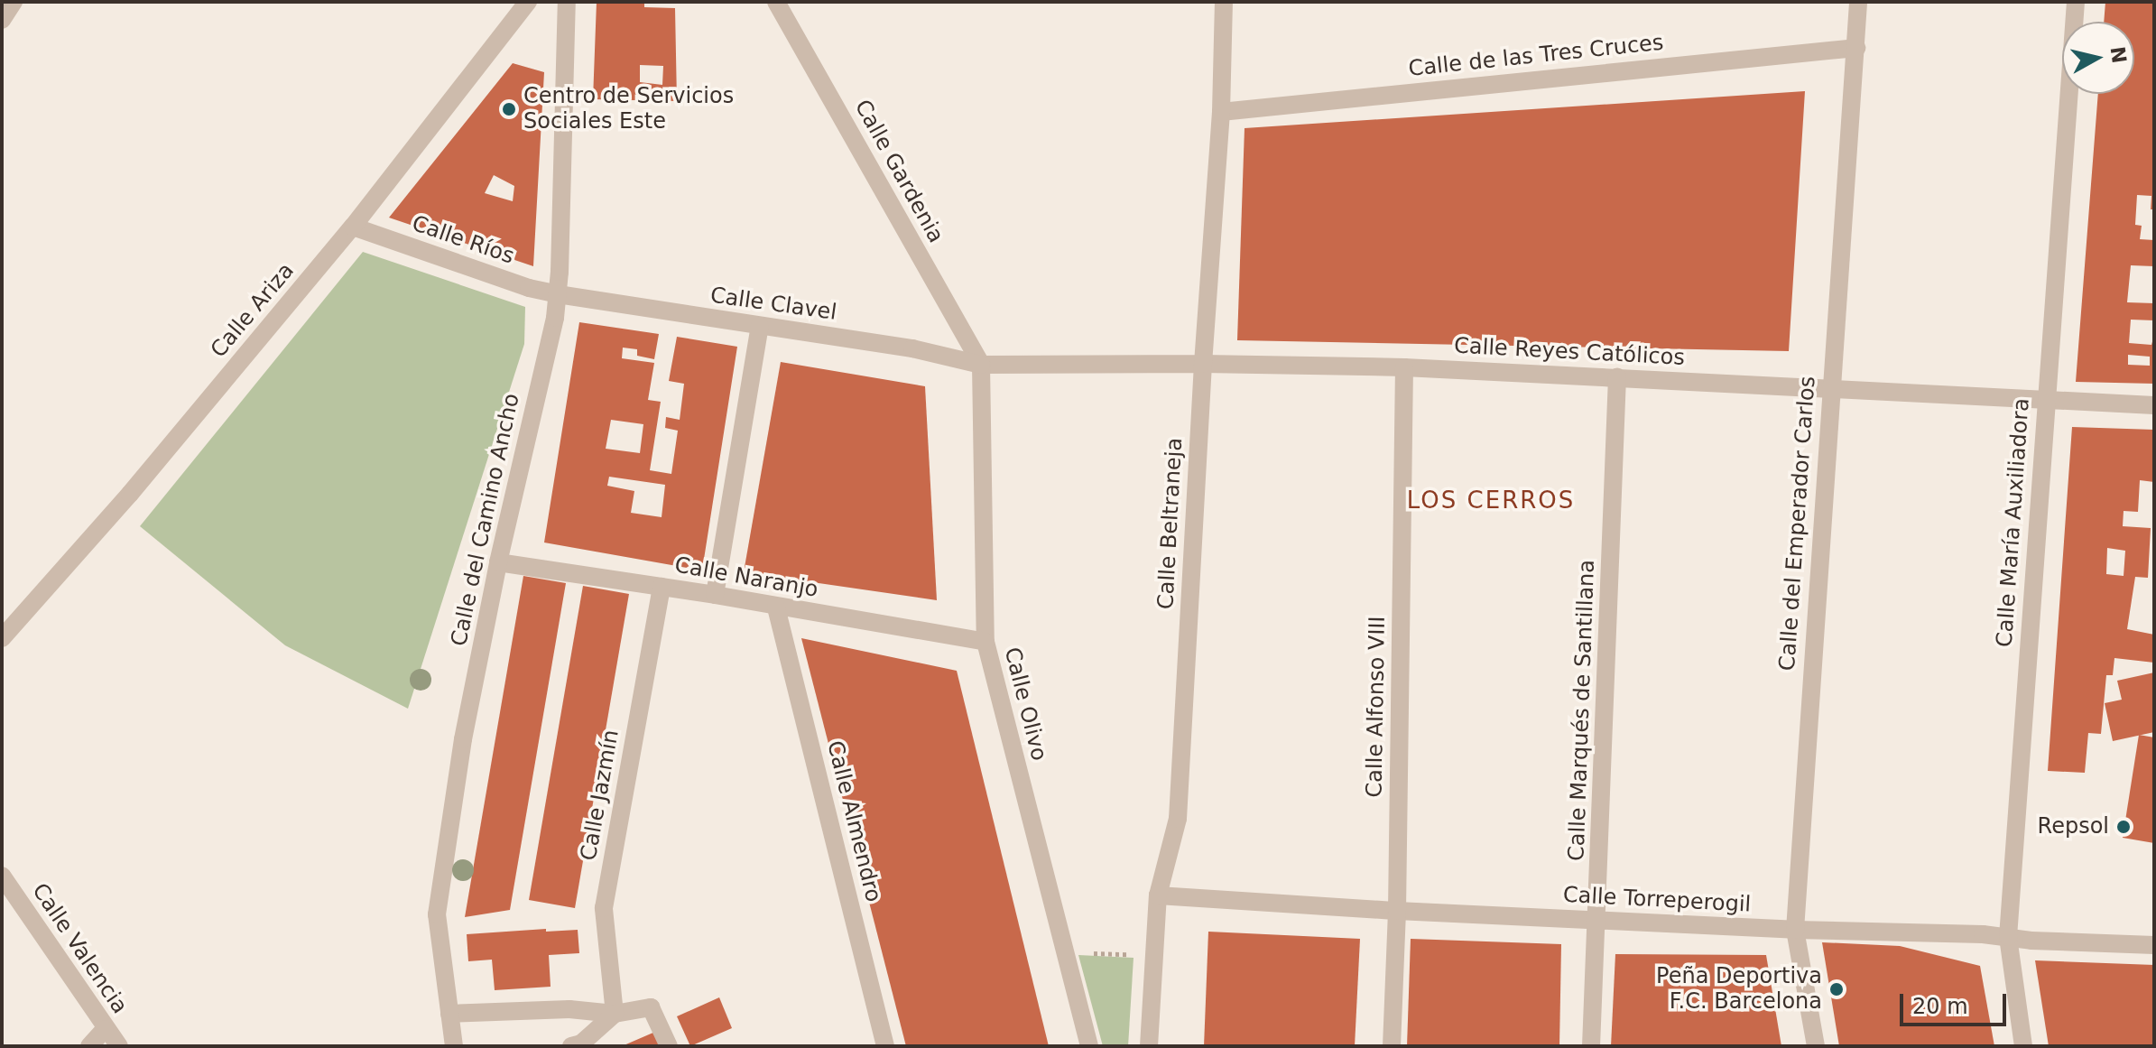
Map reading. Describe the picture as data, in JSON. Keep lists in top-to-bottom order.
{
  "streets": {
    "street": [
      "Calle de las Tres Cruces",
      "Calle Gardenia",
      "Calle Ríos",
      "Calle Clavel",
      "Calle Ariza",
      "Calle Reyes Católicos",
      "Calle del Camino Ancho",
      "Calle María Auxiliadora",
      "Calle Beltraneja",
      "Calle del Emperador Carlos",
      "Calle Naranjo",
      "Calle Olivo",
      "Calle Alfonso VIII",
      "Calle Marqués de Santillana",
      "Calle Jazmín",
      "Calle Almendro",
      "Calle Torreperogil",
      "Calle Valencia"
    ]
  },
  "crossings": [
    ["Calle de las Tres Cruces", "Calle Beltraneja"],
    ["Calle de las Tres Cruces", "Calle del Emperador Carlos"],
    ["Calle Gardenia", "Calle Clavel"],
    ["Calle Gardenia", "Calle Reyes Católicos"],
    ["Calle Gardenia", "Calle Olivo"],
    ["Calle Ríos", "Calle Clavel"],
    ["Calle Ríos", "Calle Ariza"],
    ["Calle Ríos", "Calle del Camino Ancho"],
    ["Calle Clavel", "Calle Reyes Católicos"],
    ["Calle Clavel", "Calle del Camino Ancho"],
    ["Calle Clavel", "Calle Olivo"],
    ["Calle Reyes Católicos", "Calle María Auxiliadora"],
    ["Calle Reyes Católicos", "Calle Beltraneja"],
    ["Calle Reyes Católicos", "Calle del Emperador Carlos"],
    ["Calle Reyes Católicos", "Calle Olivo"],
    ["Calle Reyes Católicos", "Calle Alfonso VIII"],
    ["Calle Reyes Católicos", "Calle Marqués de Santillana"],
    ["Calle del Camino Ancho", "Calle Naranjo"],
    ["Calle María Auxiliadora", "Calle Torreperogil"],
    ["Calle Beltraneja", "Calle Torreperogil"],
    ["Calle del Emperador Carlos", "Calle Torreperogil"],
    ["Calle Naranjo", "Calle Olivo"],
    ["Calle Naranjo", "Calle Jazmín"],
    ["Calle Naranjo", "Calle Almendro"],
    ["Calle Alfonso VIII", "Calle Torreperogil"],
    ["Calle Marqués de Santillana", "Calle Torreperogil"]
  ],
  "districts": ["LOS CERROS"],
  "places": ["Centro de Servicios Sociales Este", "Repsol", "Peña Deportiva F.C. Barcelona"],
  "scale_bar": "20 m",
  "north": "right"
}
